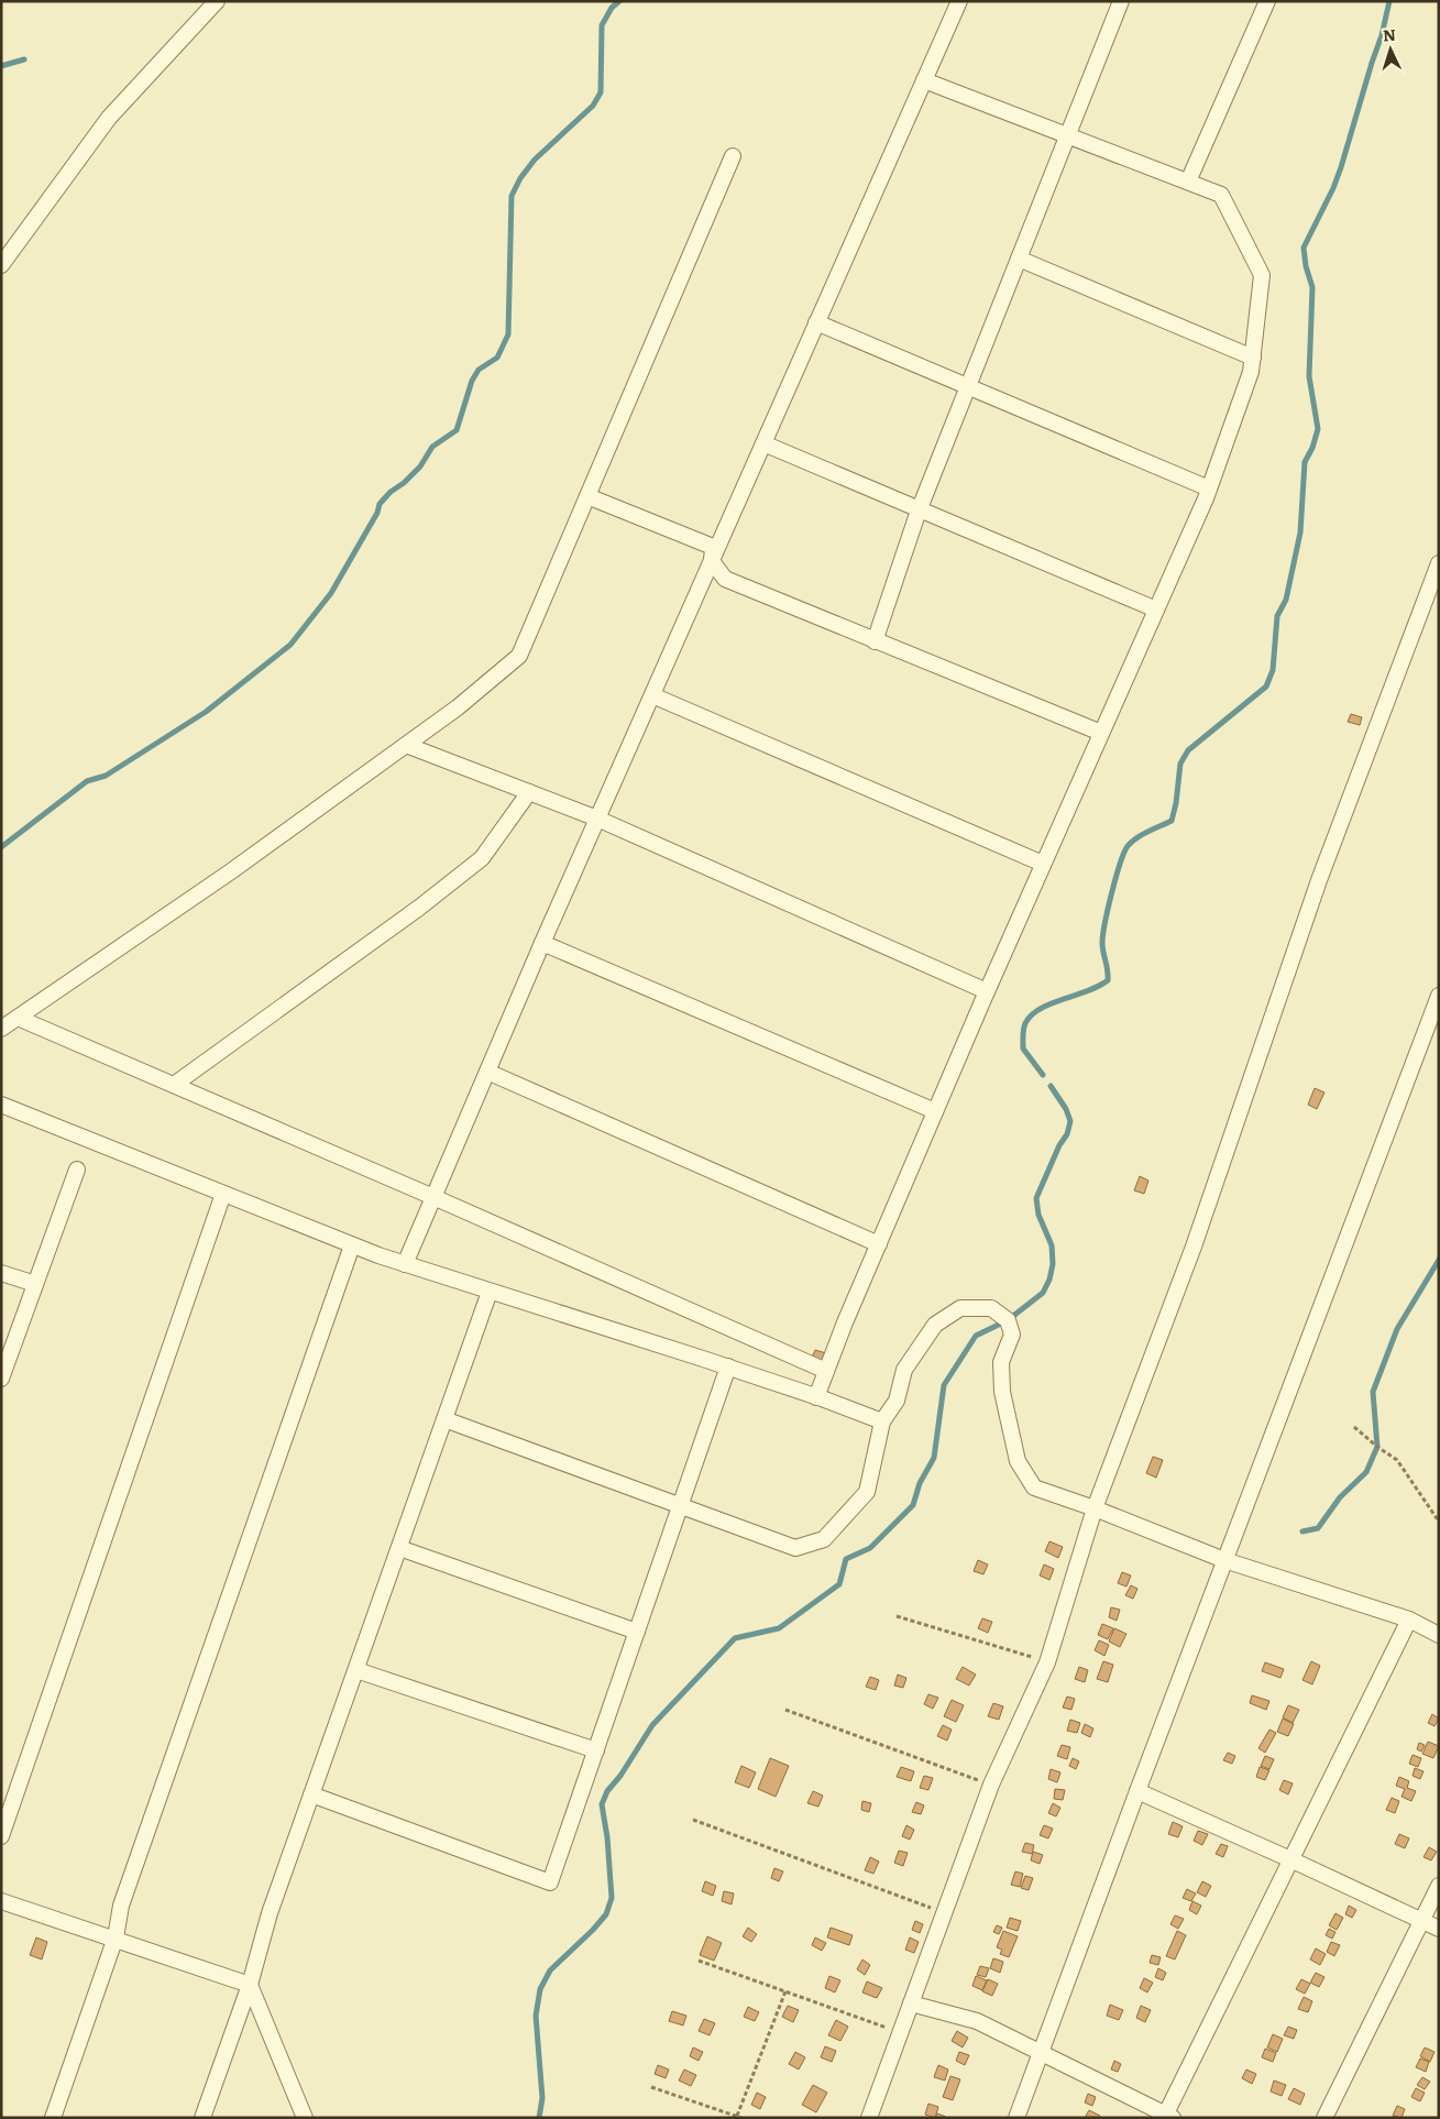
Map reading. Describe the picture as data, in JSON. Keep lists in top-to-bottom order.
{
  "north": "top"
}
